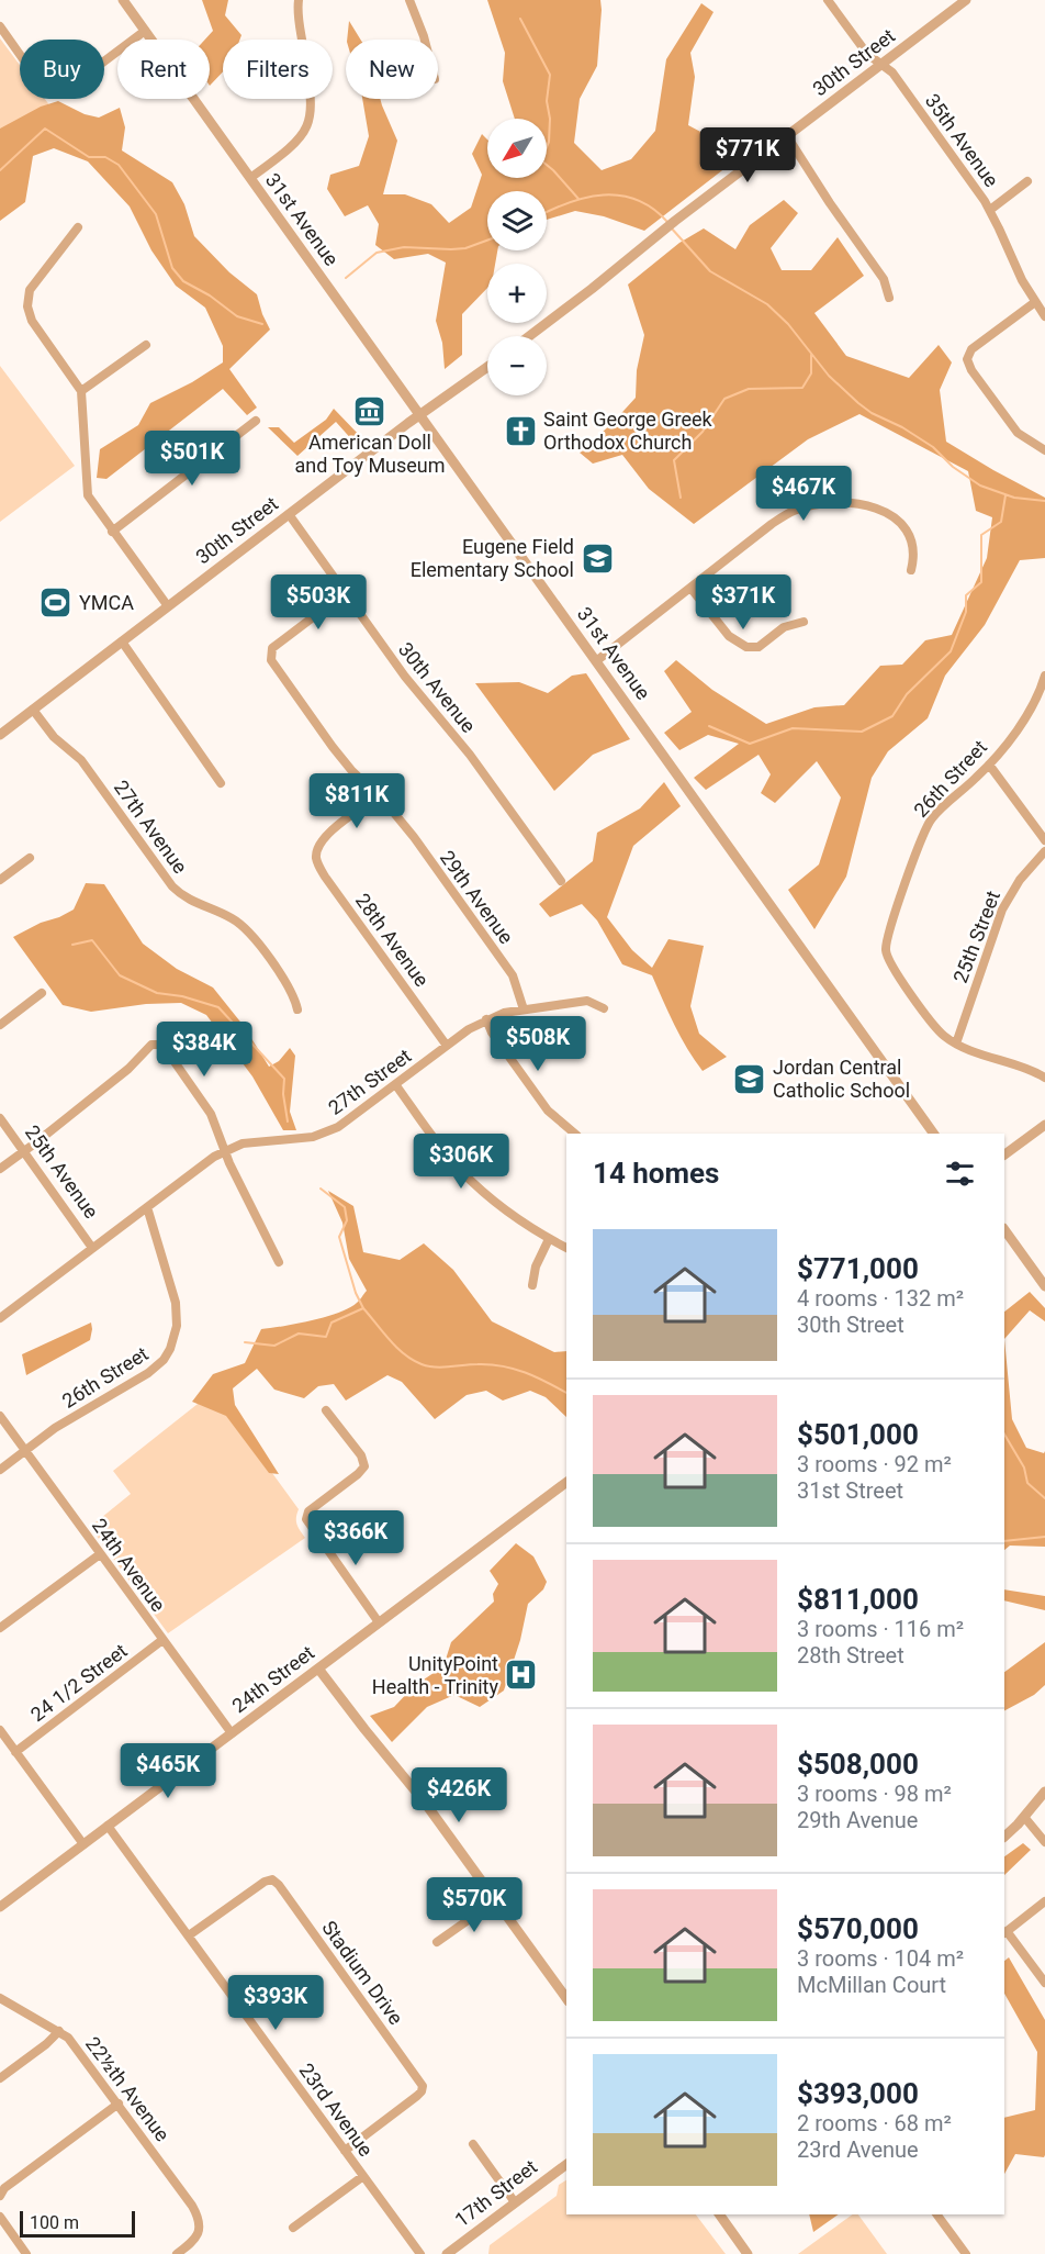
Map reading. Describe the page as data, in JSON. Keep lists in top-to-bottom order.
{
  "streets": {
    "street": [
      "30th Street",
      "35th Avenue",
      "31st Avenue",
      "30th Avenue",
      "26th Street",
      "27th Avenue",
      "29th Avenue",
      "25th Street",
      "28th Avenue",
      "27th Street",
      "25th Avenue",
      "24th Avenue",
      "24th Street",
      "24 1/2 Street",
      "Stadium Drive",
      "22½th Avenue",
      "23rd Avenue",
      "17th Street"
    ]
  },
  "crossings": [
    ["30th Street", "35th Avenue"],
    ["30th Street", "31st Avenue"],
    ["30th Street", "30th Avenue"],
    ["30th Street", "27th Avenue"],
    ["30th Avenue", "29th Avenue"],
    ["26th Street", "25th Street"],
    ["26th Street", "27th Street"],
    ["26th Street", "24th Avenue"],
    ["29th Avenue", "28th Avenue"],
    ["29th Avenue", "27th Street"],
    ["28th Avenue", "27th Street"],
    ["27th Street", "25th Avenue"],
    ["24th Avenue", "24th Street"],
    ["24th Avenue", "24 1/2 Street"],
    ["24th Street", "23rd Avenue"],
    ["Stadium Drive", "23rd Avenue"]
  ],
  "places": {
    "museum": ["American Doll and Toy Museum"],
    "church": ["Saint George Greek Orthodox Church"],
    "school or university": ["Eugene Field Elementary School", "Jordan Central Catholic School"],
    "sports": ["YMCA"],
    "hospital": ["UnityPoint Health - Trinity"]
  },
  "scale_bar": "100 m",
  "north": "bottom left",
  "page": {
    "chip": [
      "Buy",
      "Rent",
      "Filters",
      "New"
    ],
    "map_buttons": ["+", "−"],
    "price": [
      "$771K",
      "$501K",
      "$467K",
      "$503K",
      "$371K",
      "$811K",
      "$508K",
      "$384K",
      "$306K",
      "$366K",
      "$465K",
      "$426K",
      "$570K",
      "$393K"
    ],
    "heading": "14 homes",
    "list": [
      {
        "name": "$771,000",
        "note": "4 rooms · 132 m² · 30th Street"
      },
      {
        "name": "$501,000",
        "note": "3 rooms · 92 m² · 31st Street"
      },
      {
        "name": "$811,000",
        "note": "3 rooms · 116 m² · 28th Street"
      },
      {
        "name": "$508,000",
        "note": "3 rooms · 98 m² · 29th Avenue"
      },
      {
        "name": "$570,000",
        "note": "3 rooms · 104 m² · McMillan Court"
      },
      {
        "name": "$393,000",
        "note": "2 rooms · 68 m² · 23rd Avenue"
      }
    ],
    "scale": "100 m"
  }
}
